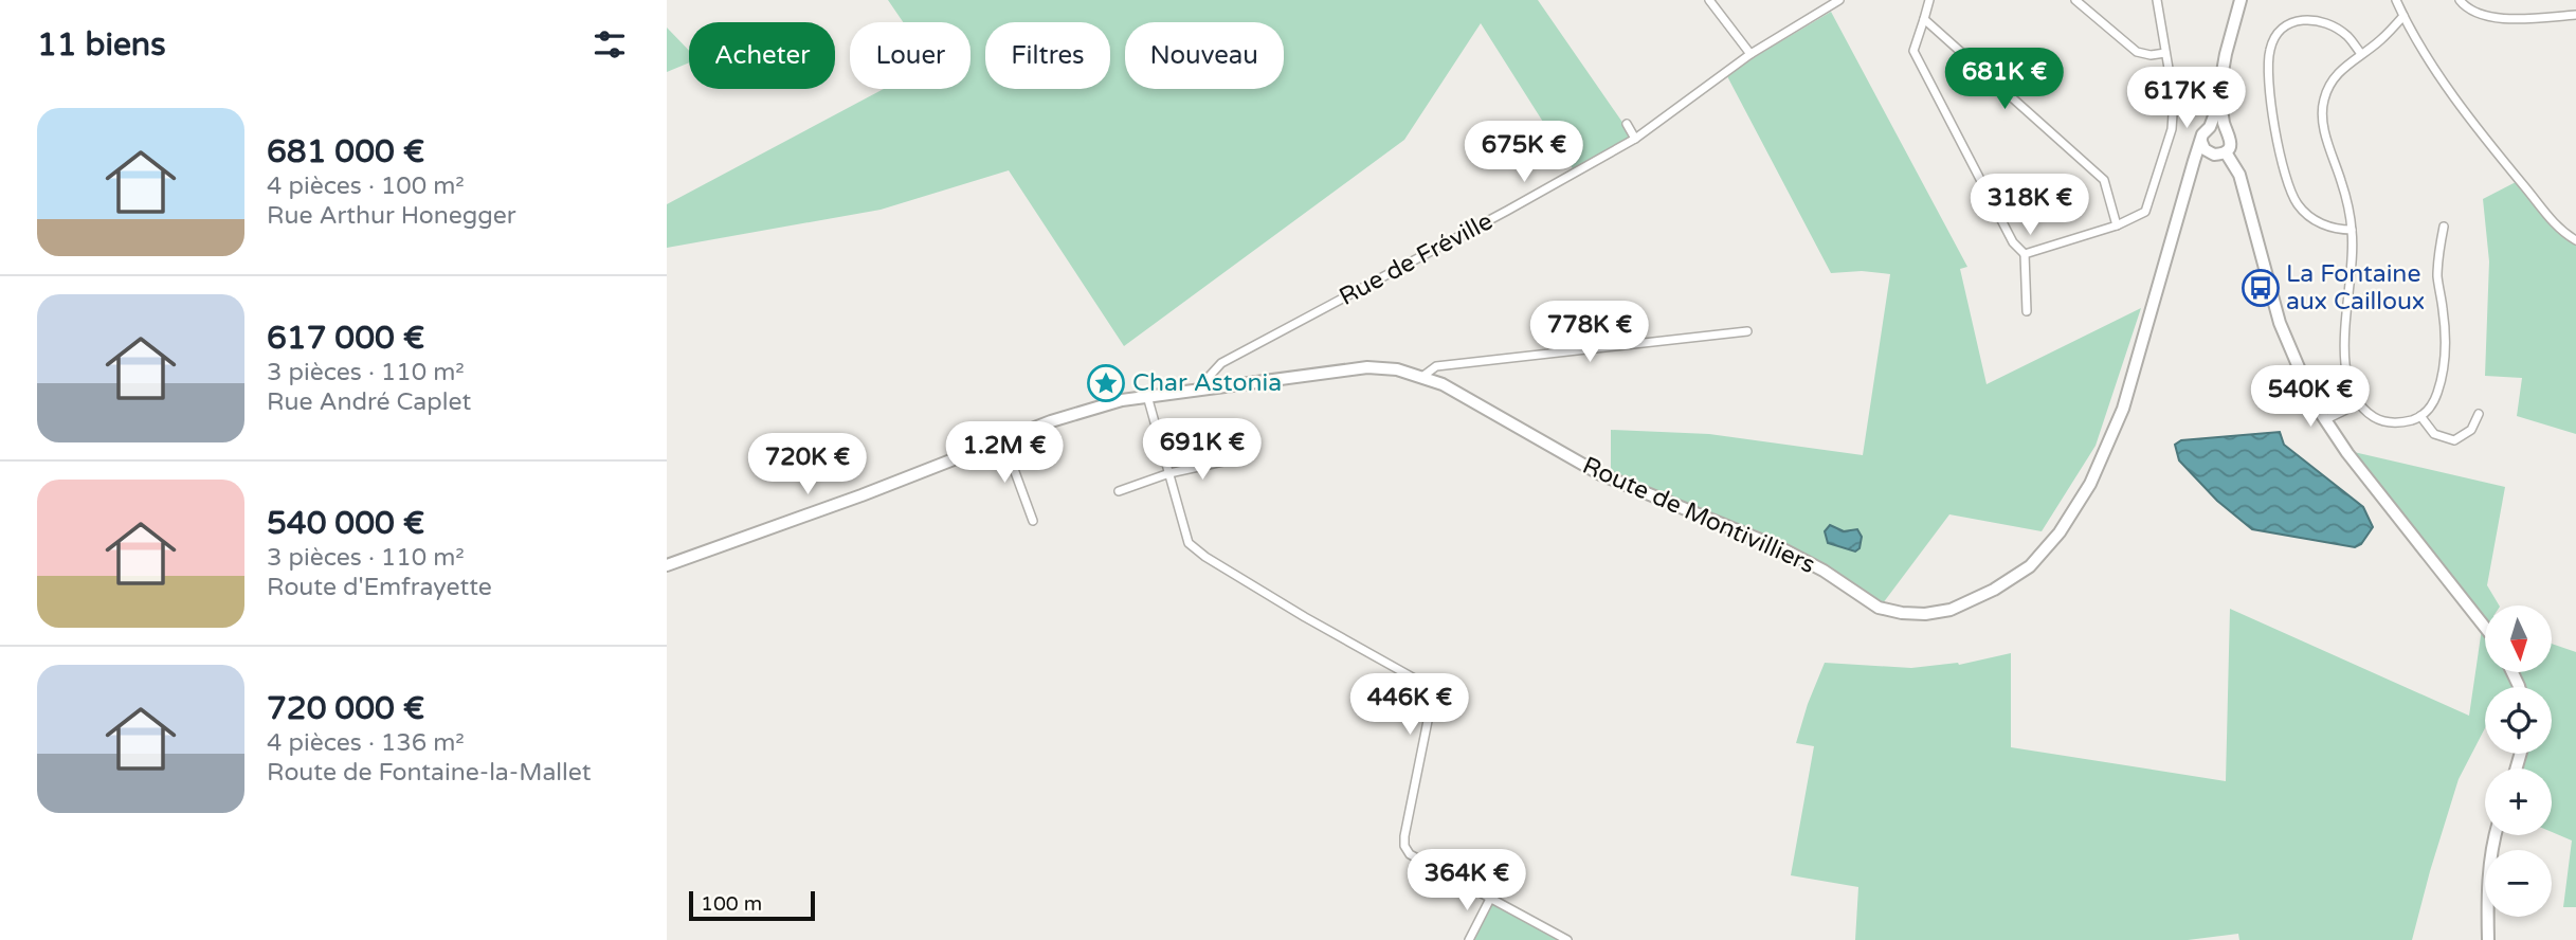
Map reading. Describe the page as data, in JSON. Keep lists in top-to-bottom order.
{
  "streets": {
    "street": ["Rue de Fréville", "Route de Montivilliers"]
  },
  "crossings": [
    ["Rue de Fréville", "Route de Montivilliers"]
  ],
  "places": {
    "bus stop": ["La Fontaine aux Cailloux"],
    "place": ["Char Astonia"]
  },
  "scale_bar": "100 m",
  "north": "bottom",
  "page": {
    "heading": "11 biens",
    "chip": [
      "Acheter",
      "Louer",
      "Filtres",
      "Nouveau"
    ],
    "price": [
      "681K €",
      "617K €",
      "675K €",
      "318K €",
      "778K €",
      "540K €",
      "691K €",
      "1.2M €",
      "720K €",
      "446K €",
      "364K €"
    ],
    "list": [
      {
        "name": "681 000 €",
        "note": "4 pièces · 100 m² · Rue Arthur Honegger"
      },
      {
        "name": "617 000 €",
        "note": "3 pièces · 110 m² · Rue André Caplet"
      },
      {
        "name": "540 000 €",
        "note": "3 pièces · 110 m² · Route d'Emfrayette"
      },
      {
        "name": "720 000 €",
        "note": "4 pièces · 136 m² · Route de Fontaine-la-Mallet"
      }
    ],
    "map_buttons": ["+", "−"],
    "scale": "100 m"
  }
}
